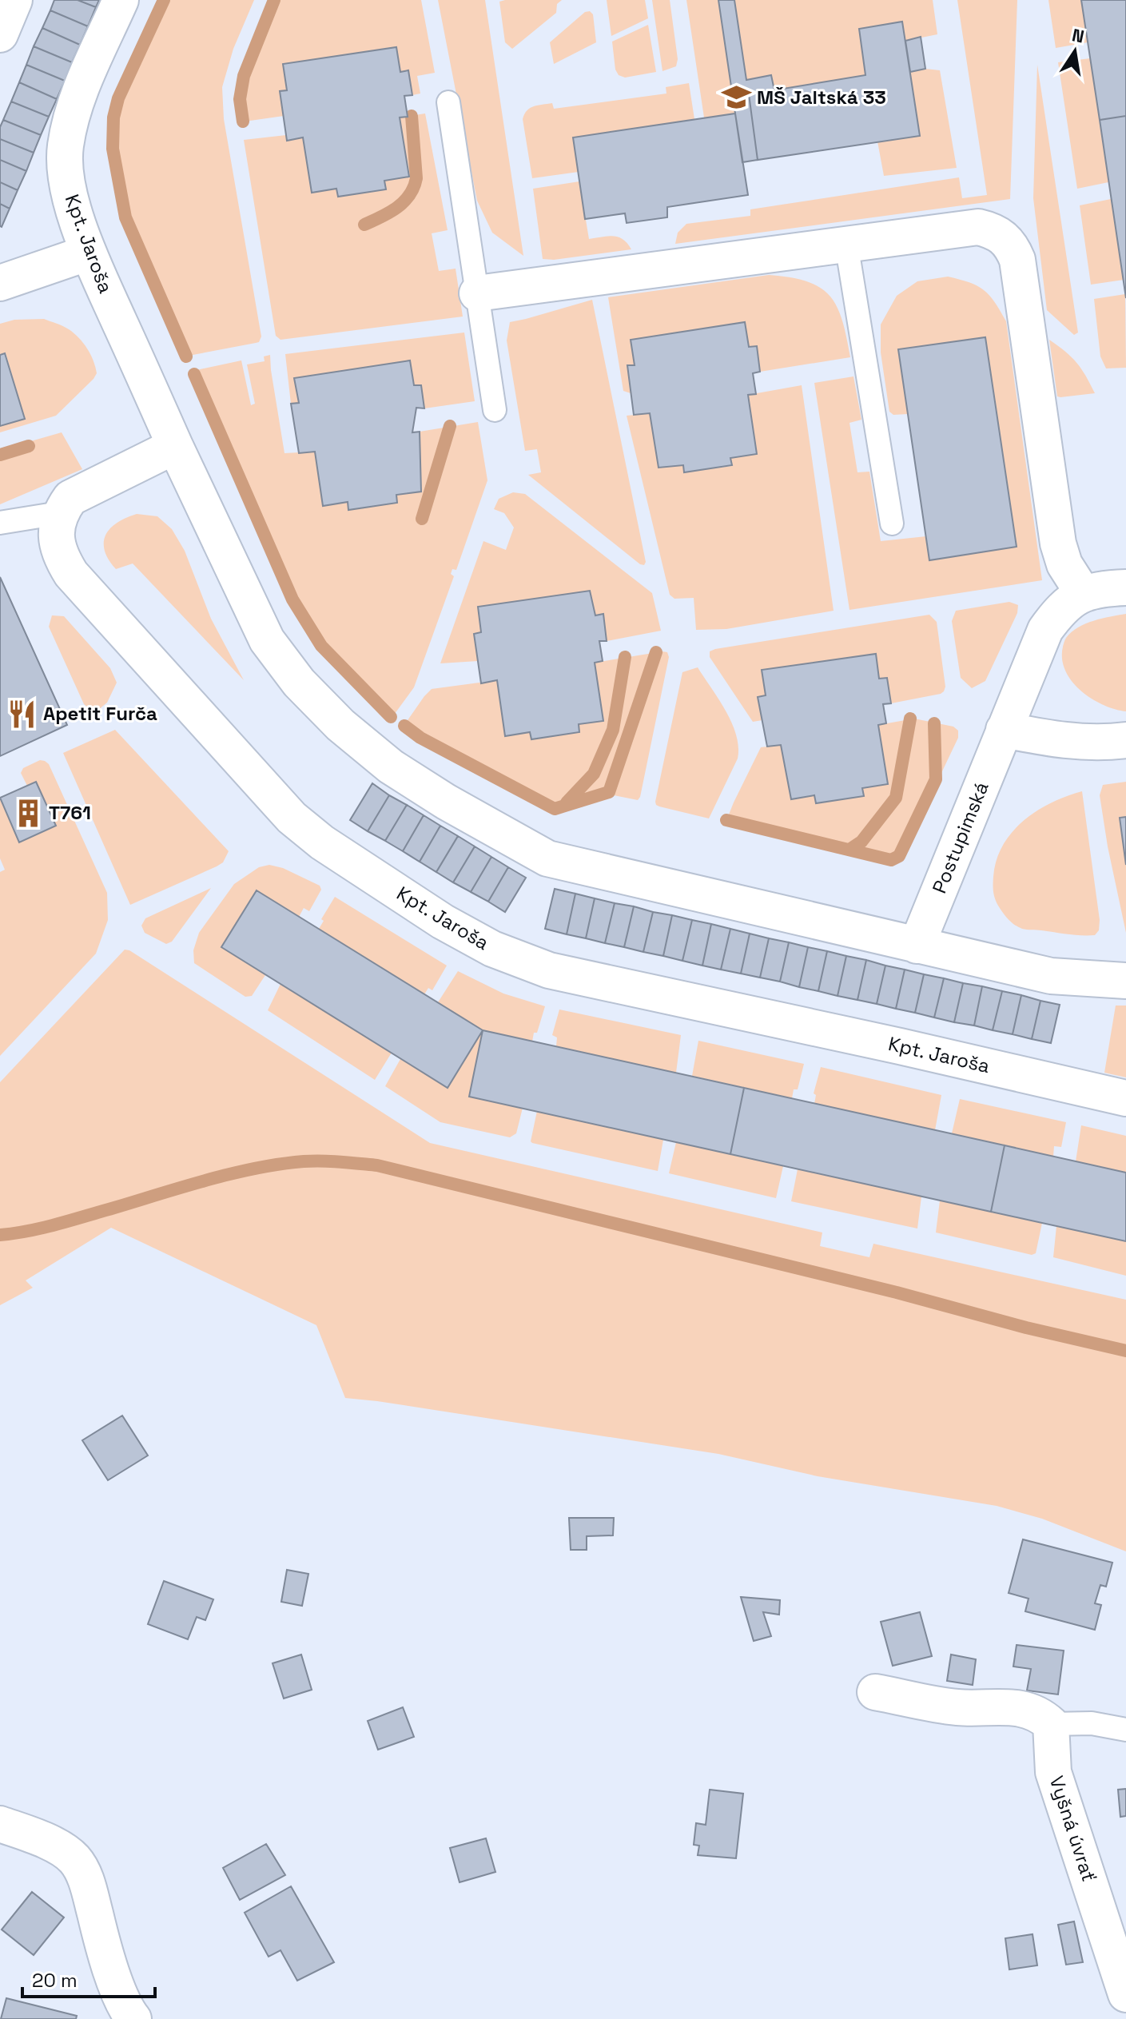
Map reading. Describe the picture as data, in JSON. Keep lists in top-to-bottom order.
{
  "streets": {
    "street": ["Kpt. Jaroša", "Postupimská", "Vyšná úvrať"]
  },
  "crossings": [
    ["Kpt. Jaroša", "Postupimská"]
  ],
  "places": {
    "school or university": ["MŠ Jaltská 33"],
    "restaurant": ["Apetit Furča"],
    "building": ["T761"]
  },
  "scale_bar": "20 m",
  "north": "top"
}
